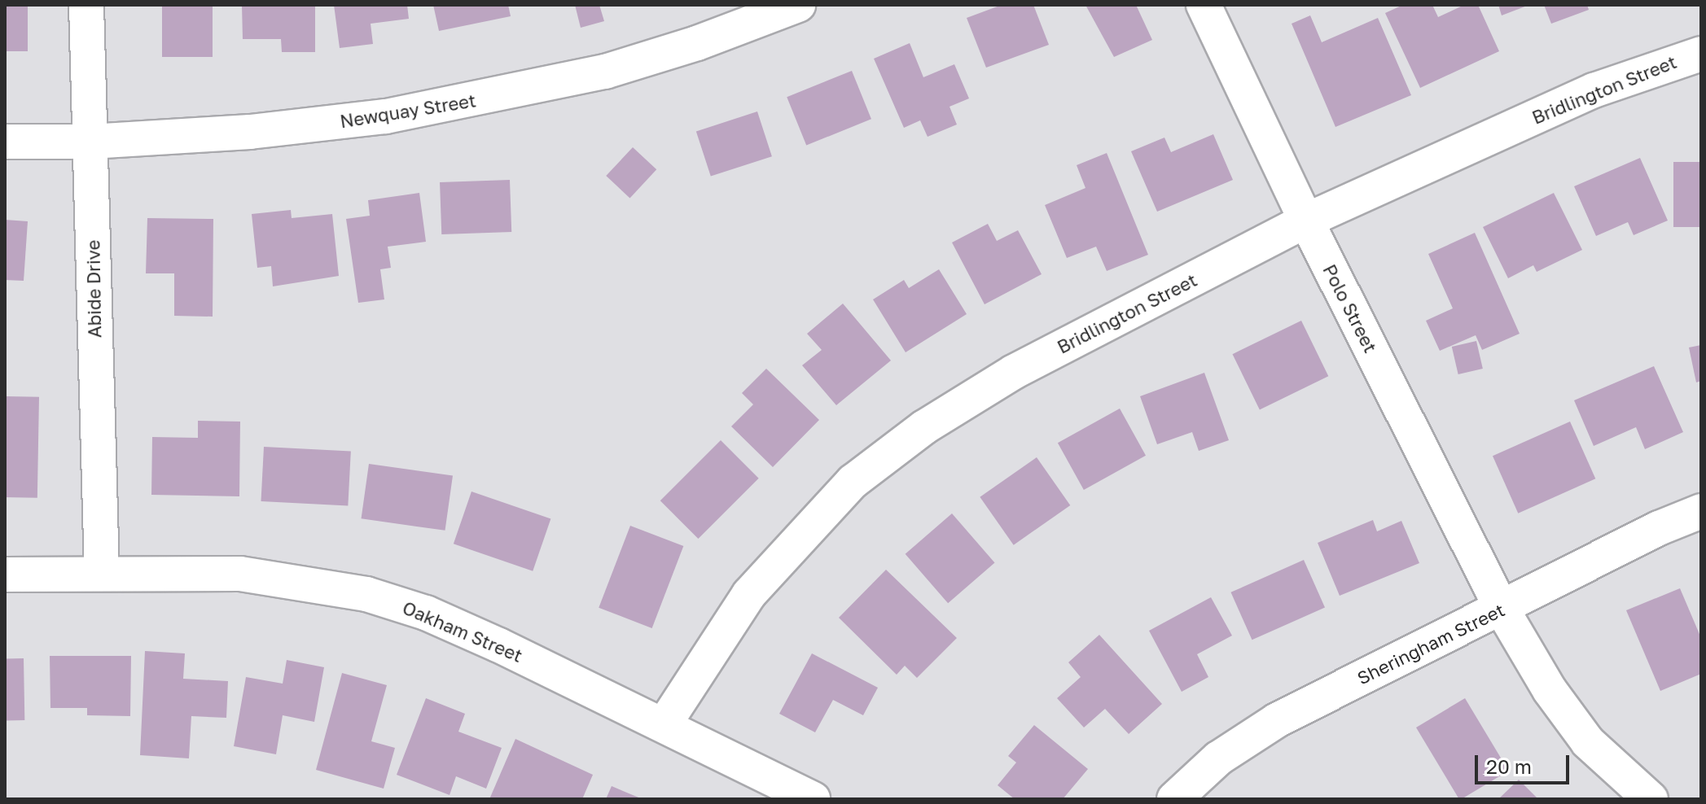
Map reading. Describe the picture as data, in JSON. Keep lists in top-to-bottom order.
{
  "streets": {
    "street": [
      "Bridlington Street",
      "Newquay Street",
      "Abide Drive",
      "Polo Street",
      "Oakham Street",
      "Sheringham Street"
    ]
  },
  "crossings": [
    ["Bridlington Street", "Polo Street"],
    ["Bridlington Street", "Oakham Street"],
    ["Newquay Street", "Abide Drive"],
    ["Abide Drive", "Oakham Street"],
    ["Polo Street", "Sheringham Street"]
  ],
  "scale_bar": "20 m"
}
